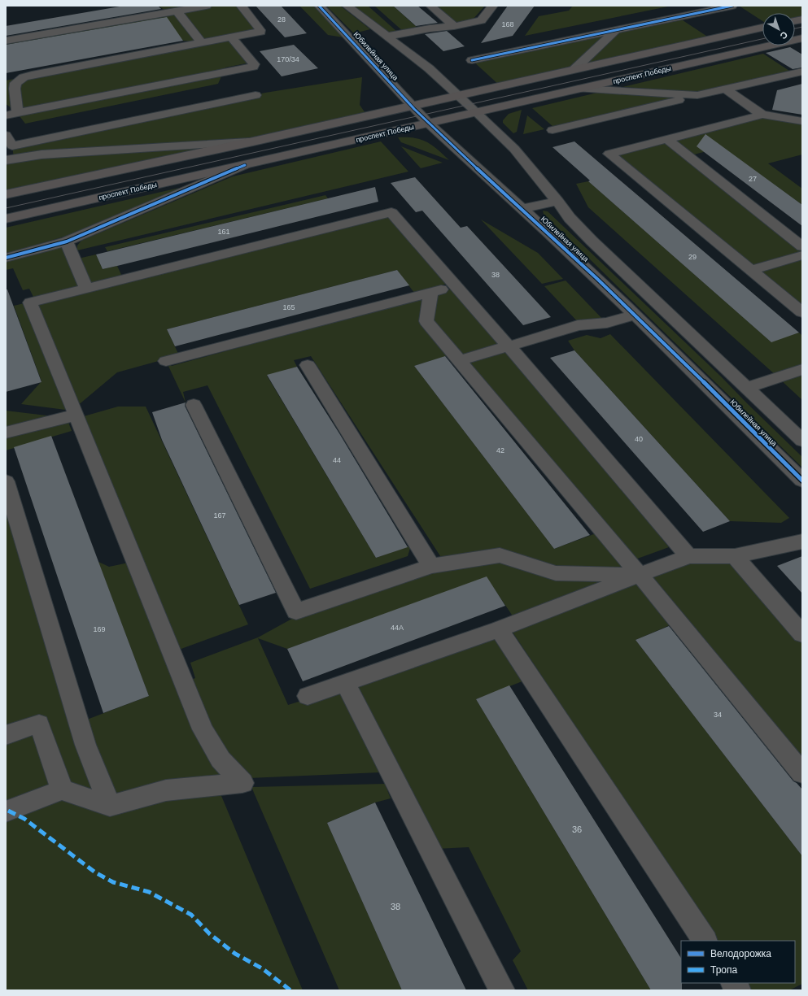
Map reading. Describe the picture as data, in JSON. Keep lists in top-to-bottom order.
{
  "streets": {
    "main road": ["проспект Победы"],
    "street": ["Юбилейная улица"]
  },
  "crossings": [
    ["Юбилейная улица", "проспект Победы"]
  ],
  "house_numbers": [
    "28",
    "168",
    "170/34",
    "27",
    "161",
    "29",
    "38",
    "165",
    "40",
    "42",
    "44",
    "167",
    "44А",
    "169",
    "34",
    "36",
    "38"
  ],
  "legend": ["Велодорожка", "Тропа"],
  "north": "bottom right"
}
